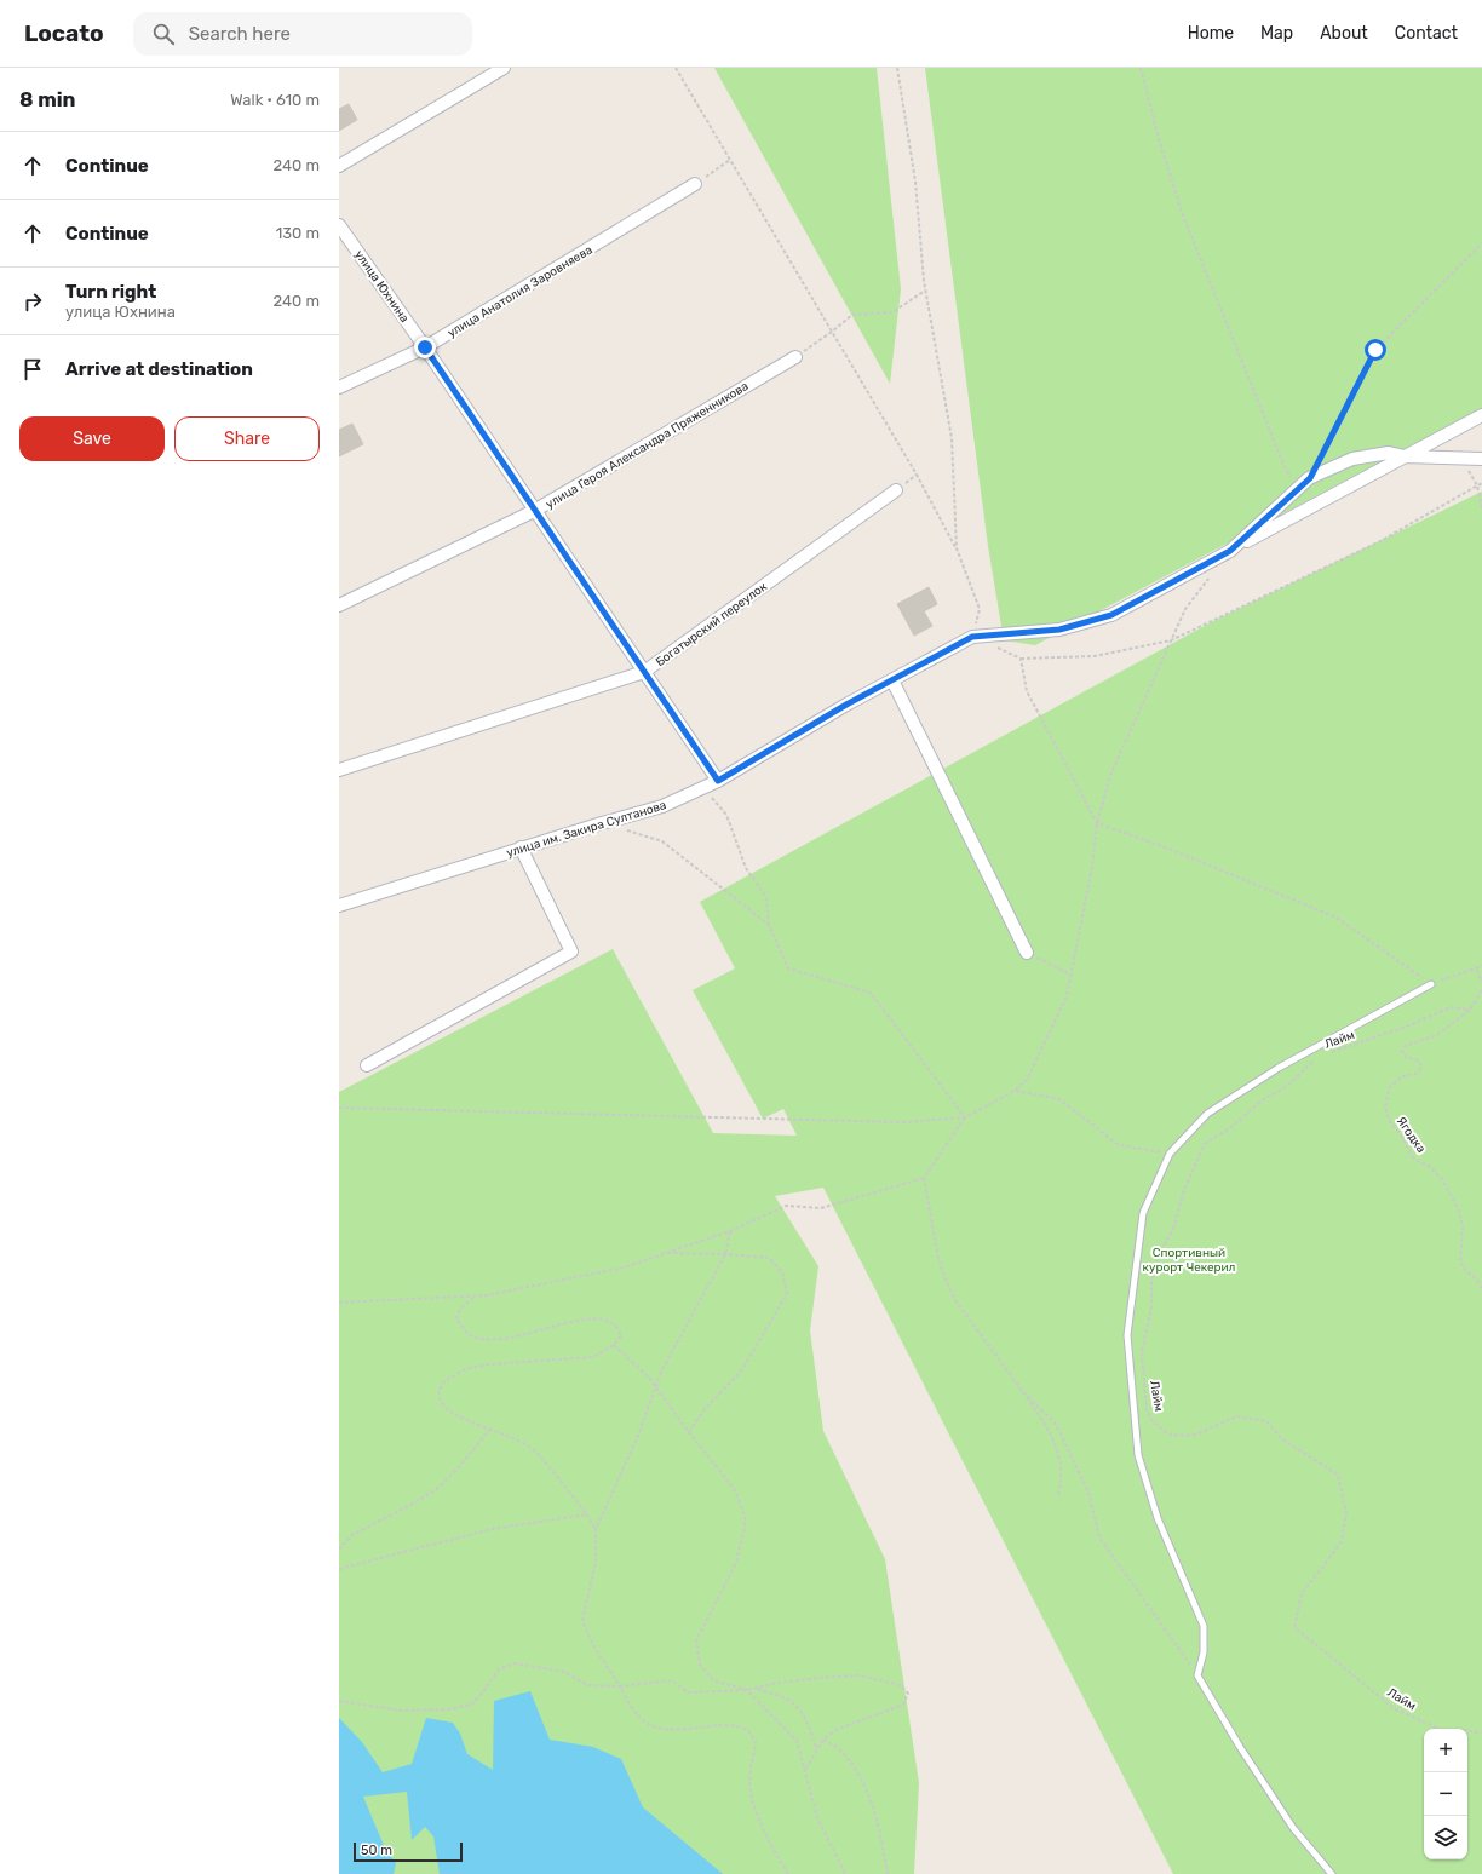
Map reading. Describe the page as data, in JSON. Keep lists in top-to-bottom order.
{
  "streets": {
    "street": [
      "улица Юхнина",
      "улица Анатолия Заровняева",
      "улица Героя Александра Пряженникова",
      "Богатырский переулок",
      "улица им. Закира Султанова"
    ],
    "path": ["Лайм", "Ягодка"]
  },
  "crossings": [
    ["улица Юхнина", "улица Анатолия Заровняева"],
    ["улица Юхнина", "улица Героя Александра Пряженникова"],
    ["улица Юхнина", "Богатырский переулок"],
    ["улица Юхнина", "улица им. Закира Султанова"],
    ["Лайм", "Ягодка"]
  ],
  "parks": ["Спортивный курорт Чекерил"],
  "scale_bar": "50 m",
  "page": {
    "header": "Locato",
    "search": "Search here",
    "nav": [
      "Home",
      "Map",
      "About",
      "Contact"
    ],
    "heading": ["8 min", "Walk · 610 m"],
    "list": [
      ["Continue", "240 m"],
      ["Continue", "130 m"],
      ["Turn right", "улица Юхнина", "240 m"],
      "Arrive at destination"
    ],
    "buttons": ["Save", "Share"],
    "map_buttons": ["+", "−"],
    "scale": "50 m"
  }
}
